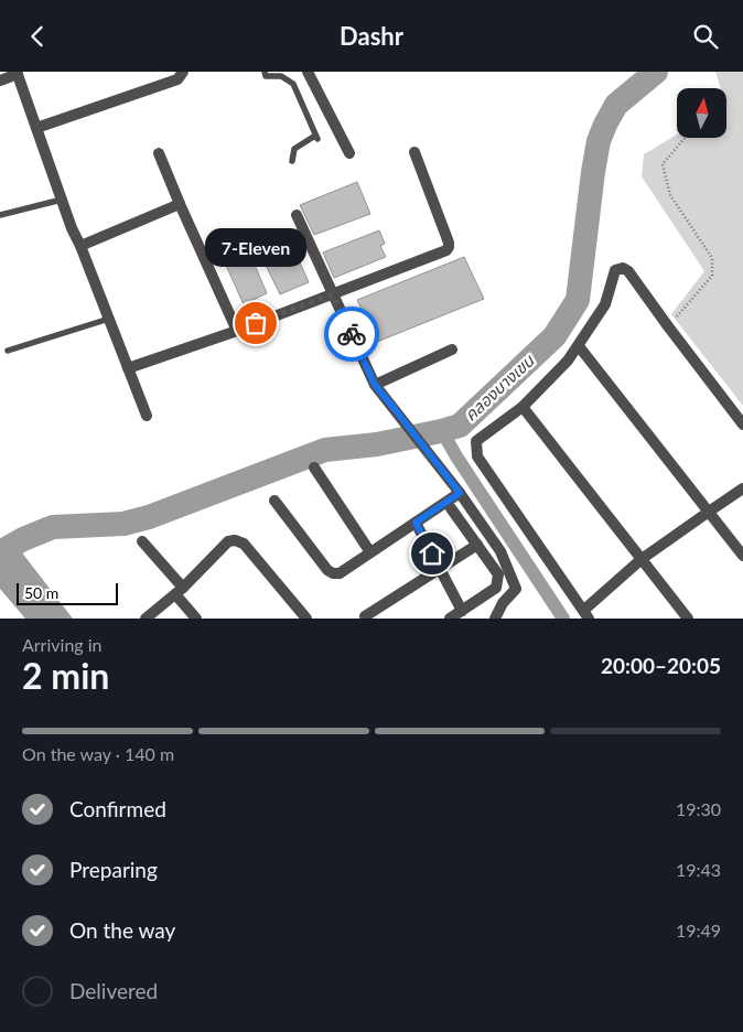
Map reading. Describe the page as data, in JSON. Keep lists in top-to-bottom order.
{
  "water": ["คลองบางเขน"],
  "places": ["7-Eleven"],
  "scale_bar": "50 m",
  "north": "top",
  "page": {
    "header": "Dashr",
    "bubble": "7-Eleven",
    "scale": "50 m",
    "heading": ["2 min", "Arriving in", "20:00–20:05"],
    "bar": "On the way · 140 m",
    "list": [
      ["Confirmed", "19:30"],
      ["Preparing", "19:43"],
      ["On the way", "19:49"],
      "Delivered"
    ]
  }
}
